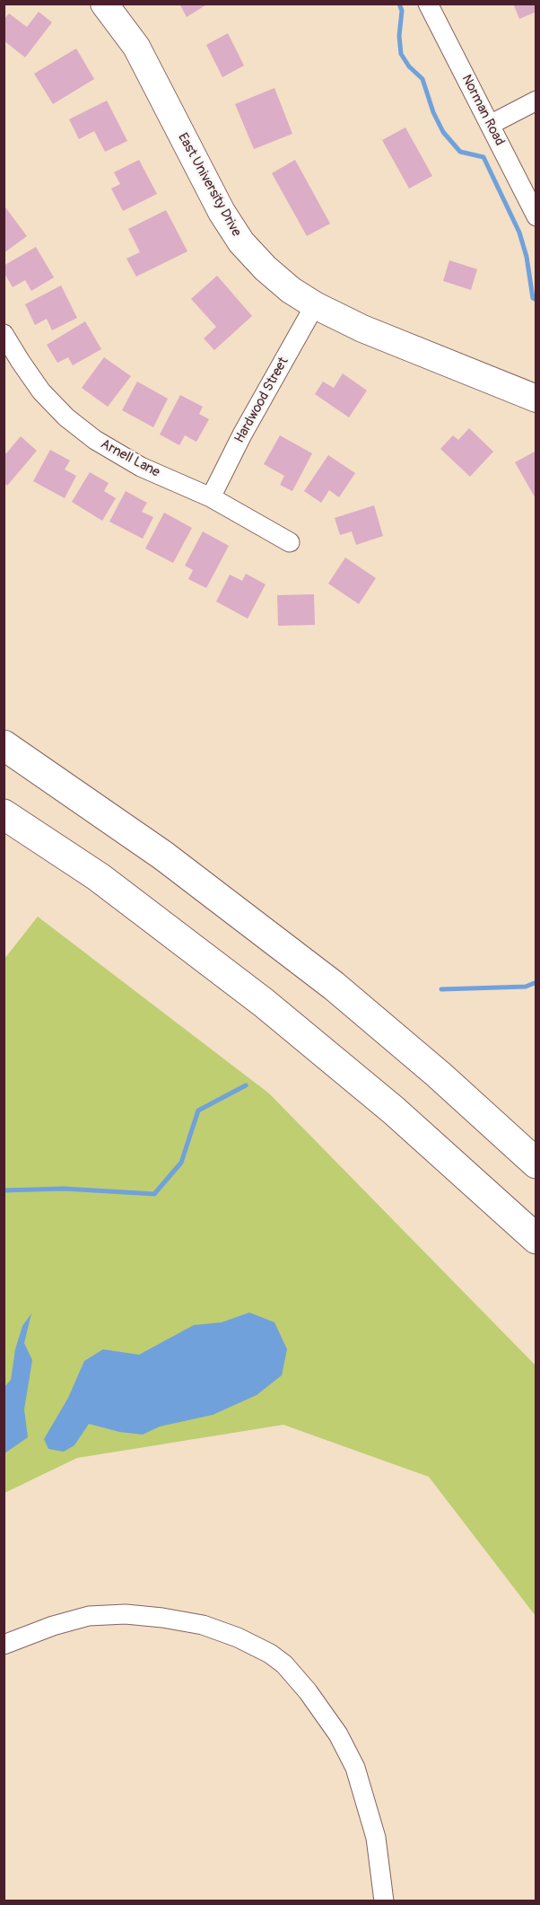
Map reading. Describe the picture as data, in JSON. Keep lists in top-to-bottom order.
{
  "streets": {
    "main road": ["East University Drive"],
    "street": ["Norman Road", "Hardwood Street", "Arnell Lane"]
  },
  "crossings": [
    ["East University Drive", "Hardwood Street"],
    ["Hardwood Street", "Arnell Lane"]
  ]
}
